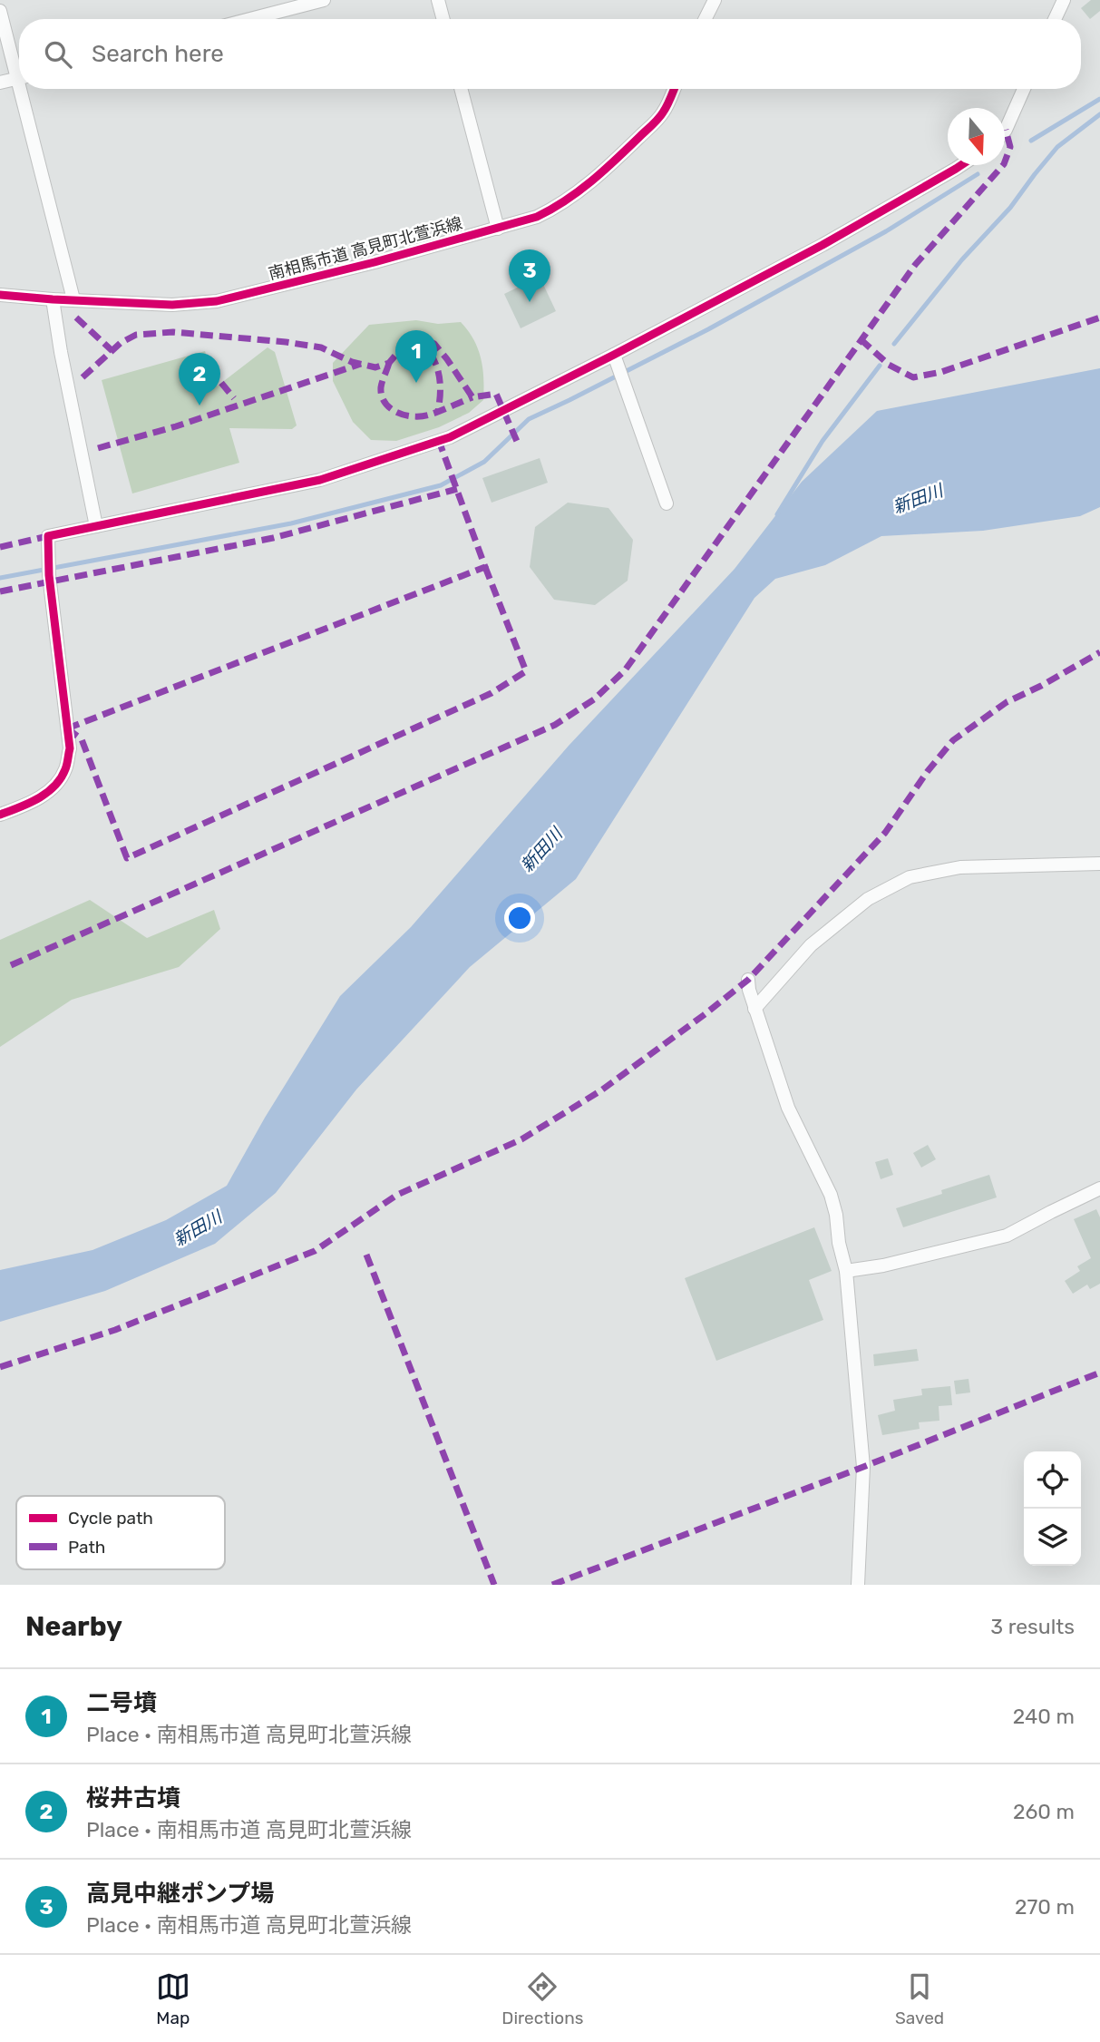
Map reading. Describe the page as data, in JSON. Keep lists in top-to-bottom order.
{
  "streets": {
    "street": ["南相馬市道 高見町北萱浜線"]
  },
  "water": ["新田川"],
  "legend": ["Cycle path", "Path"],
  "north": "bottom",
  "page": {
    "search": "Search here",
    "pins": ["3", "1", "2"],
    "heading": ["Nearby", "3 results"],
    "list": [
      {
        "mark": "1",
        "name": "二号墳",
        "note": "Place · 南相馬市道 高見町北萱浜線",
        "value": "240 m"
      },
      {
        "mark": "2",
        "name": "桜井古墳",
        "note": "Place · 南相馬市道 高見町北萱浜線",
        "value": "260 m"
      },
      {
        "mark": "3",
        "name": "高見中継ポンプ場",
        "note": "Place · 南相馬市道 高見町北萱浜線",
        "value": "270 m"
      }
    ],
    "nav": ["Map", "Directions", "Saved"]
  }
}
